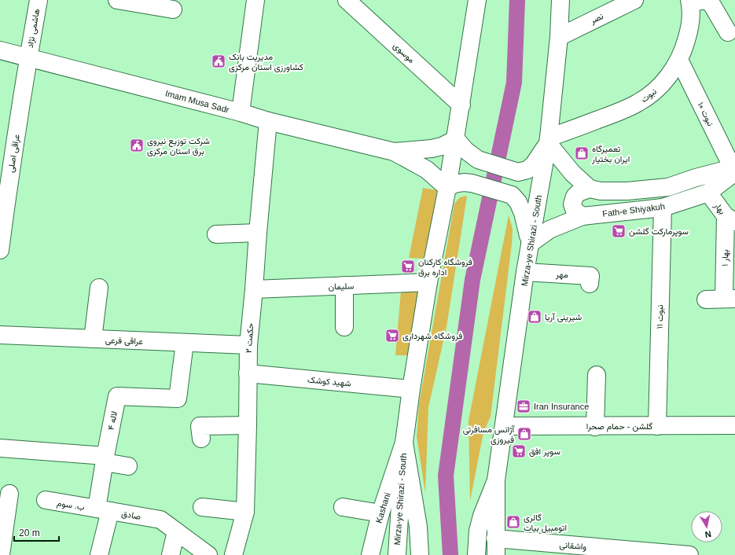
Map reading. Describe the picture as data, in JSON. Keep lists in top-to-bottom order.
{
  "streets": {
    "street": [
      "نصر",
      "هاشمی نژاد",
      "موسوی",
      "نبوت",
      "Imam Musa Sadr",
      "نبوت ۱۰",
      "عراقی اصلی",
      "بهار",
      "Fath-e Shiyakuh",
      "Mirza-ye Shirazi - South",
      "بهار ۱",
      "مهر",
      "سلیمان",
      "نبوت ۱۱",
      "حکمت ۲",
      "عراقی فرعی",
      "شهید کوشک",
      "لاله ۴",
      "گلشن - حمام صحرا",
      "ب. سوم",
      "Kashani",
      "صادق",
      "واشقانی"
    ]
  },
  "crossings": [
    ["نصر", "Mirza-ye Shirazi - South"],
    ["هاشمی نژاد", "Imam Musa Sadr"],
    ["هاشمی نژاد", "عراقی اصلی"],
    ["موسوی", "Mirza-ye Shirazi - South"],
    ["نبوت", "نبوت ۱۰"],
    ["نبوت", "Mirza-ye Shirazi - South"],
    ["Imam Musa Sadr", "عراقی اصلی"],
    ["Imam Musa Sadr", "Mirza-ye Shirazi - South"],
    ["Imam Musa Sadr", "حکمت ۲"],
    ["نبوت ۱۰", "Fath-e Shiyakuh"],
    ["بهار", "Fath-e Shiyakuh"],
    ["بهار", "بهار ۱"],
    ["Fath-e Shiyakuh", "Mirza-ye Shirazi - South"],
    ["Fath-e Shiyakuh", "نبوت ۱۱"],
    ["Mirza-ye Shirazi - South", "مهر"],
    ["Mirza-ye Shirazi - South", "سلیمان"],
    ["Mirza-ye Shirazi - South", "شهید کوشک"],
    ["Mirza-ye Shirazi - South", "گلشن - حمام صحرا"],
    ["Mirza-ye Shirazi - South", "Kashani"],
    ["Mirza-ye Shirazi - South", "واشقانی"],
    ["سلیمان", "حکمت ۲"],
    ["نبوت ۱۱", "گلشن - حمام صحرا"],
    ["حکمت ۲", "عراقی فرعی"],
    ["حکمت ۲", "شهید کوشک"],
    ["عراقی فرعی", "لاله ۴"],
    ["ب. سوم", "صادق"]
  ],
  "places": {
    "public building": ["مدیریت بانک کشاورزی استان مرکزی", "شرکت توزیع نیروی برق استان مرکزی"],
    "shop": [
      "تعمیرگاه ایران بختیار",
      "شیرینی آریا",
      "آژانس مسافرتی فیروزی",
      "گالری اتومبیل بیات"
    ],
    "supermarket": [
      "سوپرمارکت گلشن",
      "فروشگاه کارکنان اداره برق",
      "فروشگاه شهرداری",
      "سوپر افق"
    ],
    "office": ["Iran Insurance"]
  },
  "scale_bar": "20 m",
  "north": "bottom"
}
